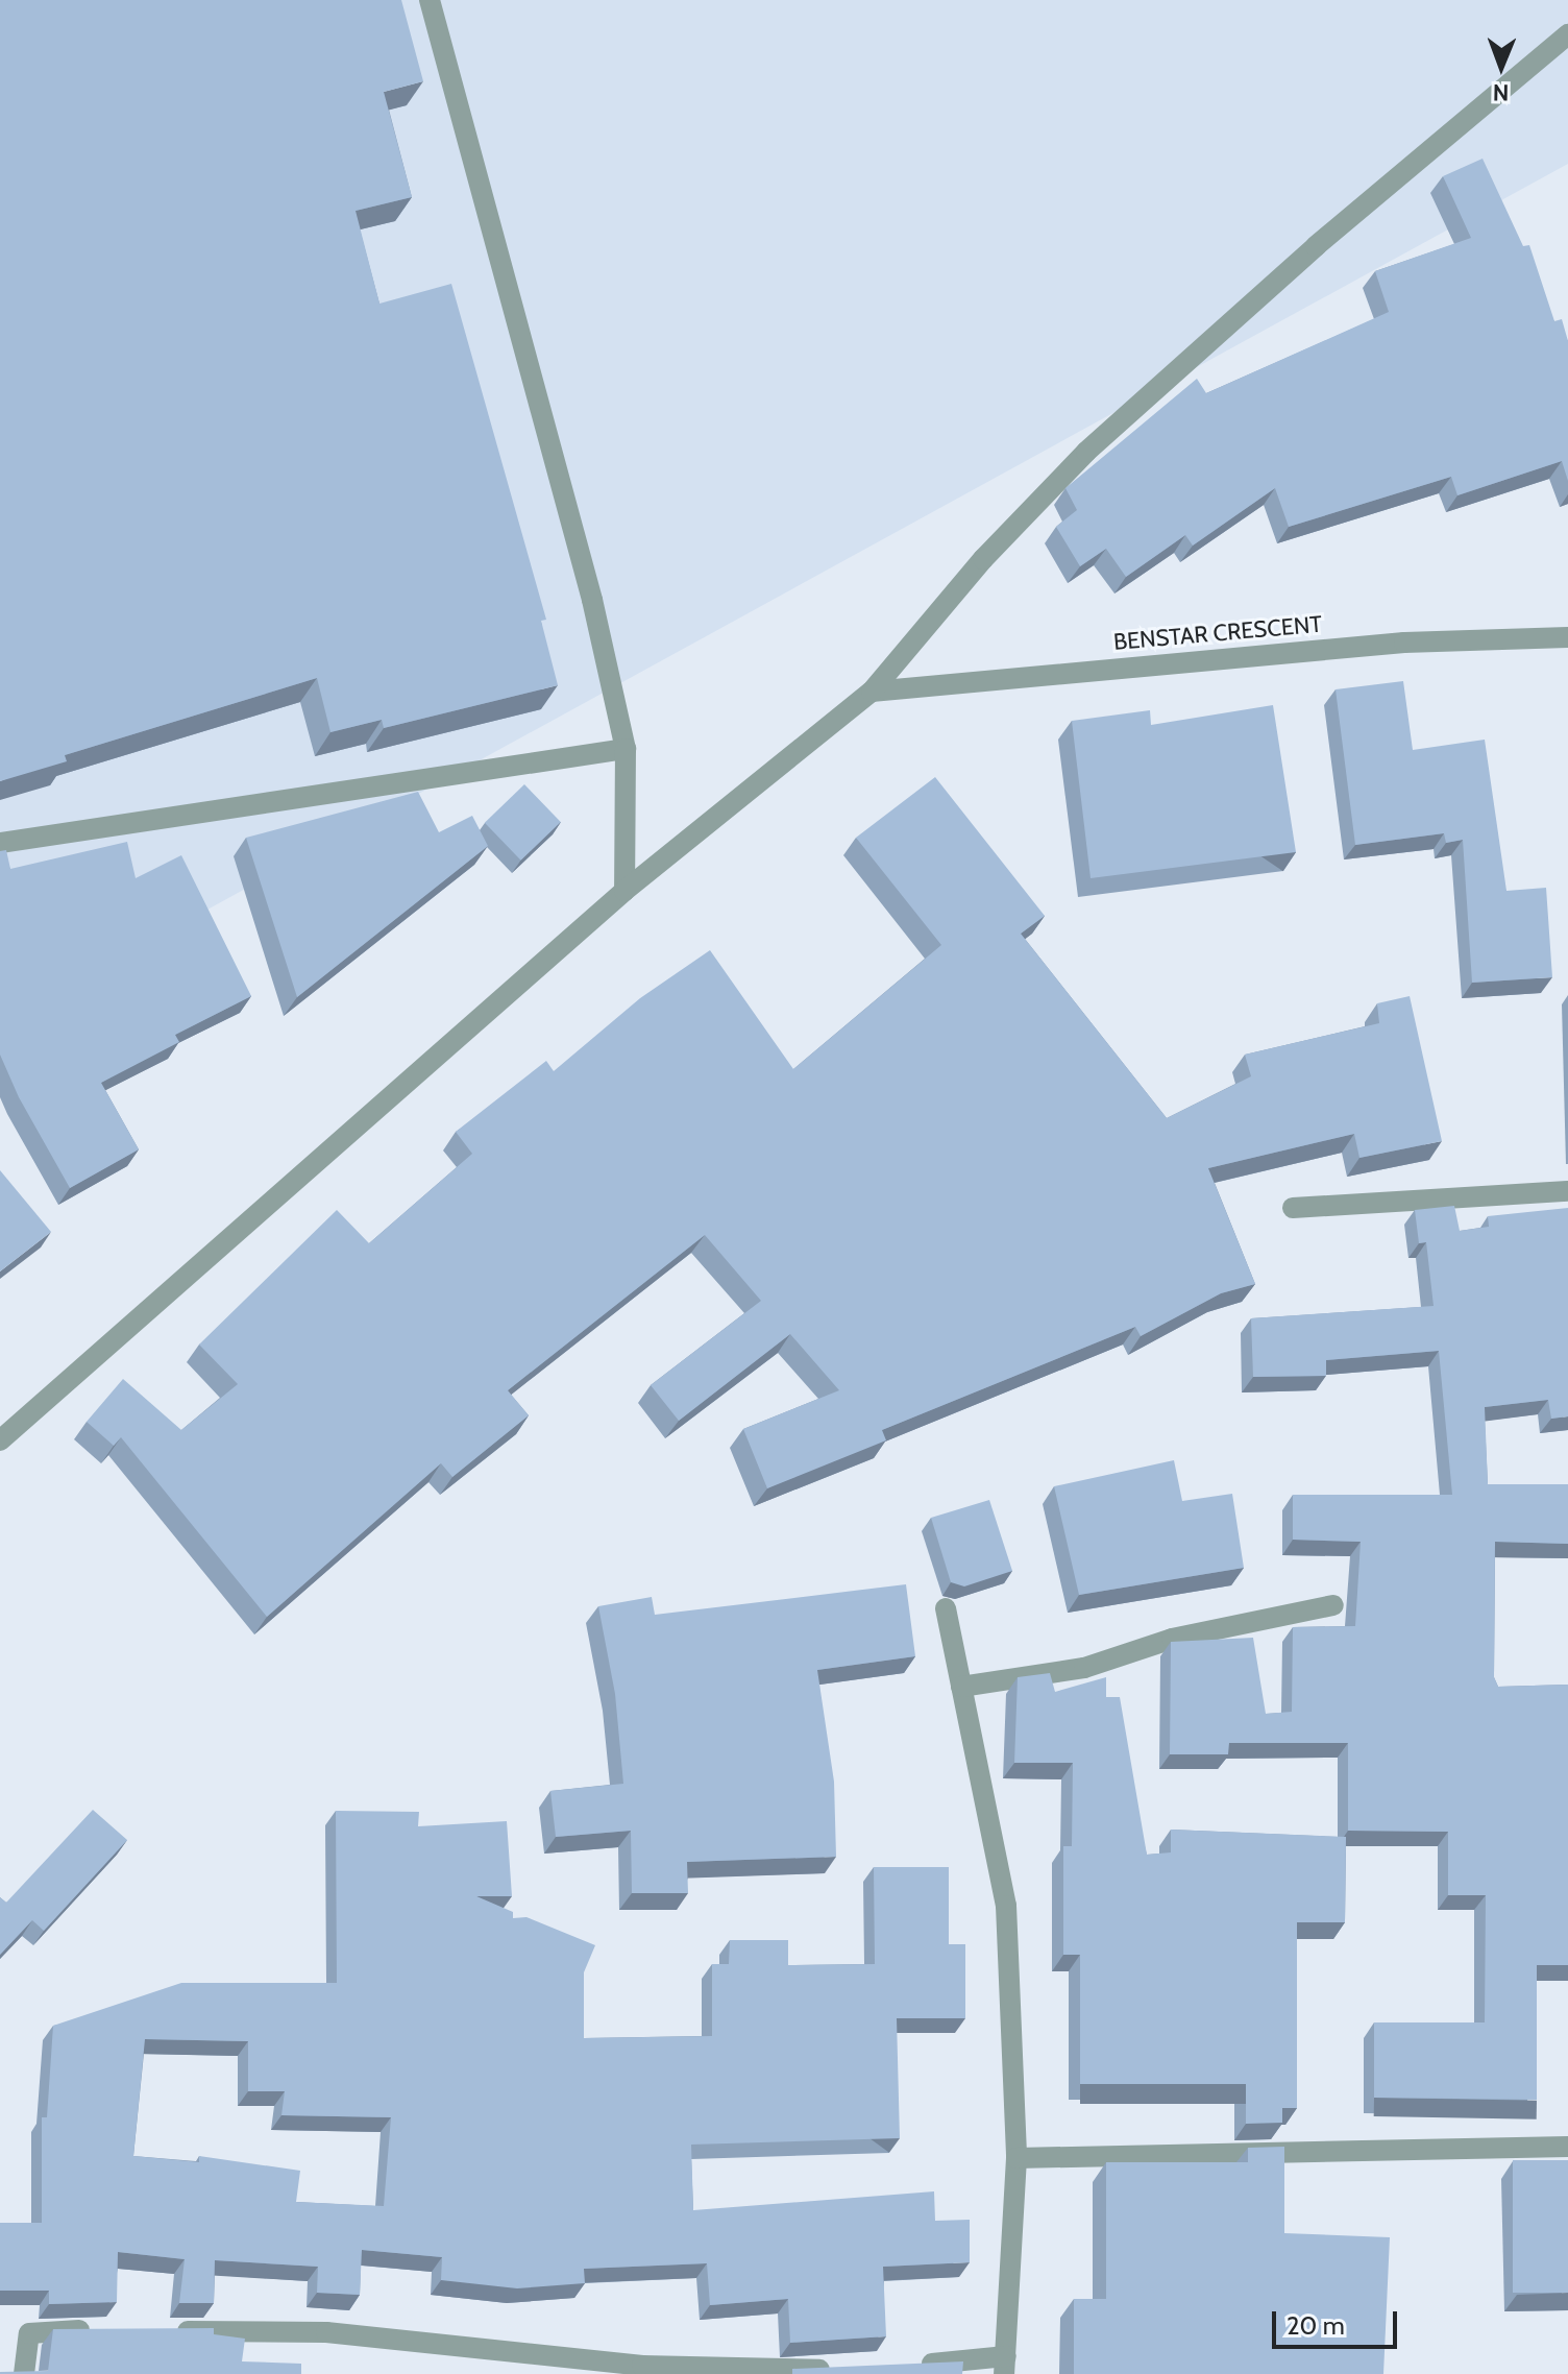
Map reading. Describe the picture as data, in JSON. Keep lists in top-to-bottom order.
{
  "streets": {
    "street": ["BENSTAR CRESCENT"]
  },
  "scale_bar": "20 m",
  "north": "bottom"
}
